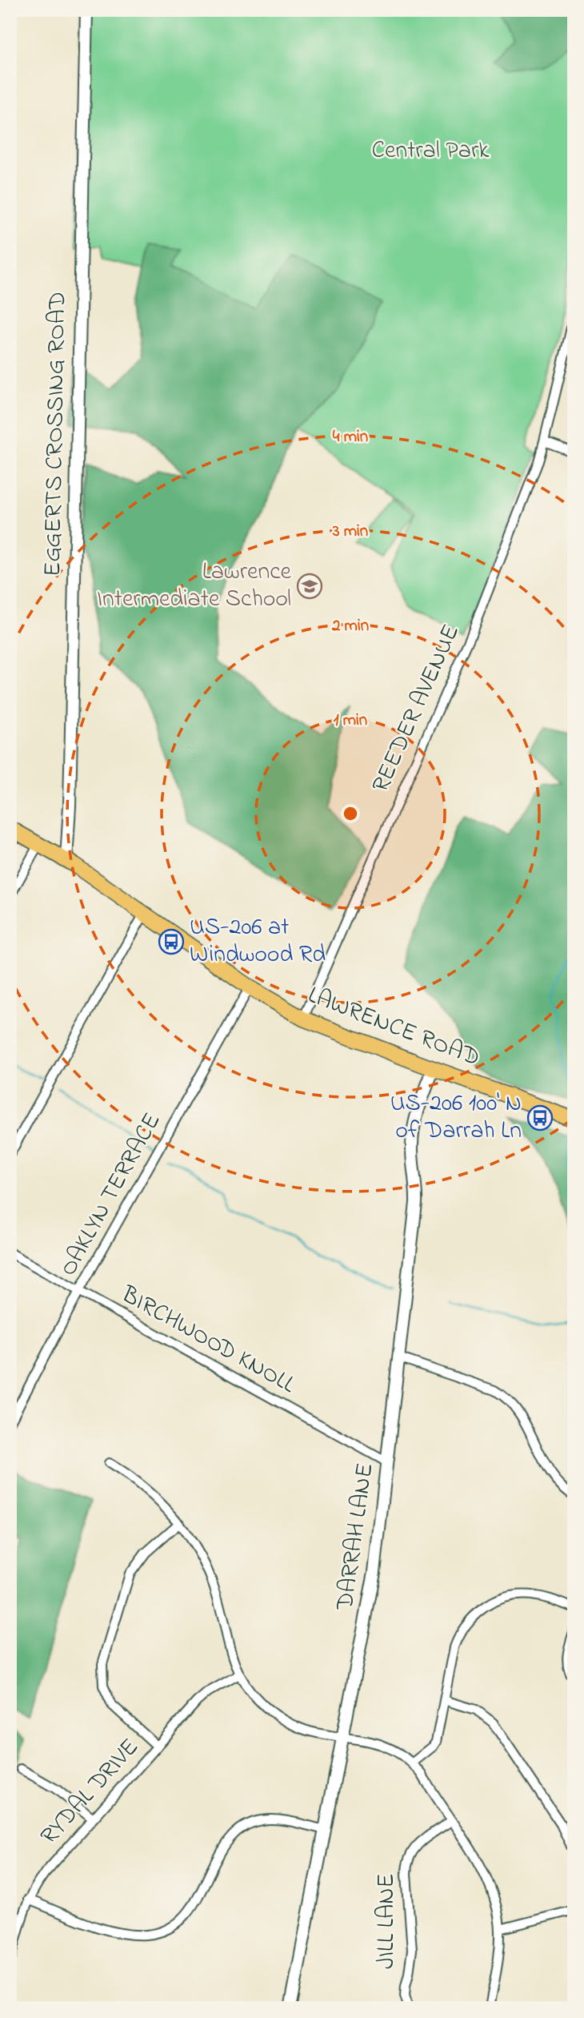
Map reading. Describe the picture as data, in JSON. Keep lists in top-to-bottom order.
{
  "streets": {
    "main road": ["LAWRENCE ROAD"],
    "street": [
      "EGGERTS CROSSING ROAD",
      "REEDER AVENUE",
      "OAKLYN TERRACE",
      "BIRCHWOOD KNOLL",
      "DARRAH LANE",
      "RYDAL DRIVE",
      "JILL LANE"
    ]
  },
  "crossings": [
    ["EGGERTS CROSSING ROAD", "LAWRENCE ROAD"],
    ["REEDER AVENUE", "LAWRENCE ROAD"],
    ["LAWRENCE ROAD", "OAKLYN TERRACE"],
    ["LAWRENCE ROAD", "DARRAH LANE"],
    ["OAKLYN TERRACE", "BIRCHWOOD KNOLL"],
    ["BIRCHWOOD KNOLL", "DARRAH LANE"]
  ],
  "parks": ["Central Park"],
  "places": {
    "school or university": ["Lawrence Intermediate School"],
    "bus stop": ["US-206 at Windwood Rd", "US-206 100' N of Darrah Ln"]
  },
  "rings": [
    "4 min",
    "3 min",
    "2 min",
    "1 min"
  ]
}
